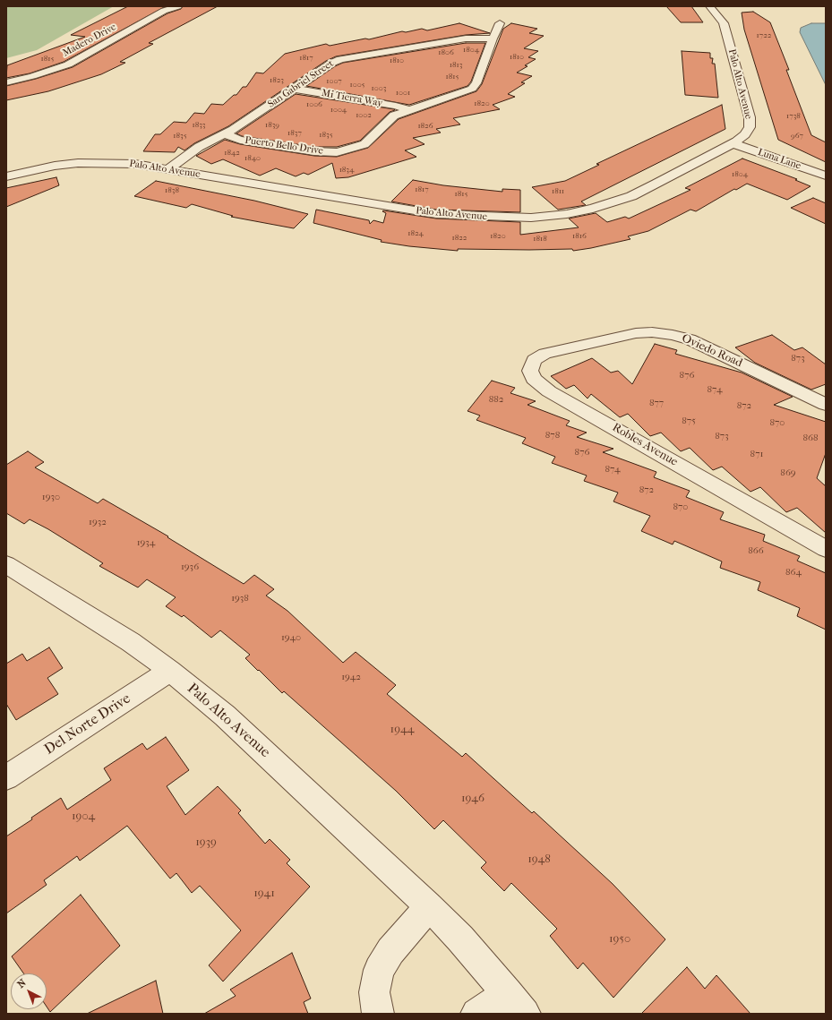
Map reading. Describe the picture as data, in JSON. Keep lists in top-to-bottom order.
{
  "streets": {
    "street": [
      "Madero Drive",
      "San Gabriel Street",
      "Palo Alto Avenue",
      "Mi Tierra Way",
      "Puerto Bello Drive",
      "Luna Lane",
      "Oviedo Road",
      "Robles Avenue",
      "Del Norte Drive"
    ]
  },
  "crossings": [
    ["San Gabriel Street", "Palo Alto Avenue"],
    ["San Gabriel Street", "Mi Tierra Way"],
    ["San Gabriel Street", "Puerto Bello Drive"],
    ["Palo Alto Avenue", "Luna Lane"],
    ["Palo Alto Avenue", "Del Norte Drive"],
    ["Mi Tierra Way", "Puerto Bello Drive"],
    ["Oviedo Road", "Robles Avenue"]
  ],
  "house_numbers": [
    "1722",
    "1804",
    "1806",
    "1810",
    "1817",
    "1815",
    "1810",
    "1813",
    "1815",
    "1823",
    "1007",
    "1005",
    "1003",
    "1001",
    "1820",
    "1006",
    "1004",
    "1002",
    "1738",
    "1833",
    "1839",
    "1826",
    "1837",
    "1835",
    "1835",
    "967",
    "1842",
    "1840",
    "1834",
    "1804",
    "1817",
    "1838",
    "1811",
    "1815",
    "1824",
    "1820",
    "1816",
    "1822",
    "1818",
    "873",
    "876",
    "874",
    "882",
    "877",
    "872",
    "875",
    "870",
    "878",
    "873",
    "868",
    "876",
    "871",
    "874",
    "869",
    "872",
    "1930",
    "870",
    "1932",
    "1934",
    "866",
    "1936",
    "864",
    "1938",
    "1940",
    "1942",
    "1944",
    "1946",
    "1904",
    "1939",
    "1948",
    "1941",
    "1950"
  ],
  "north": "top left"
}
